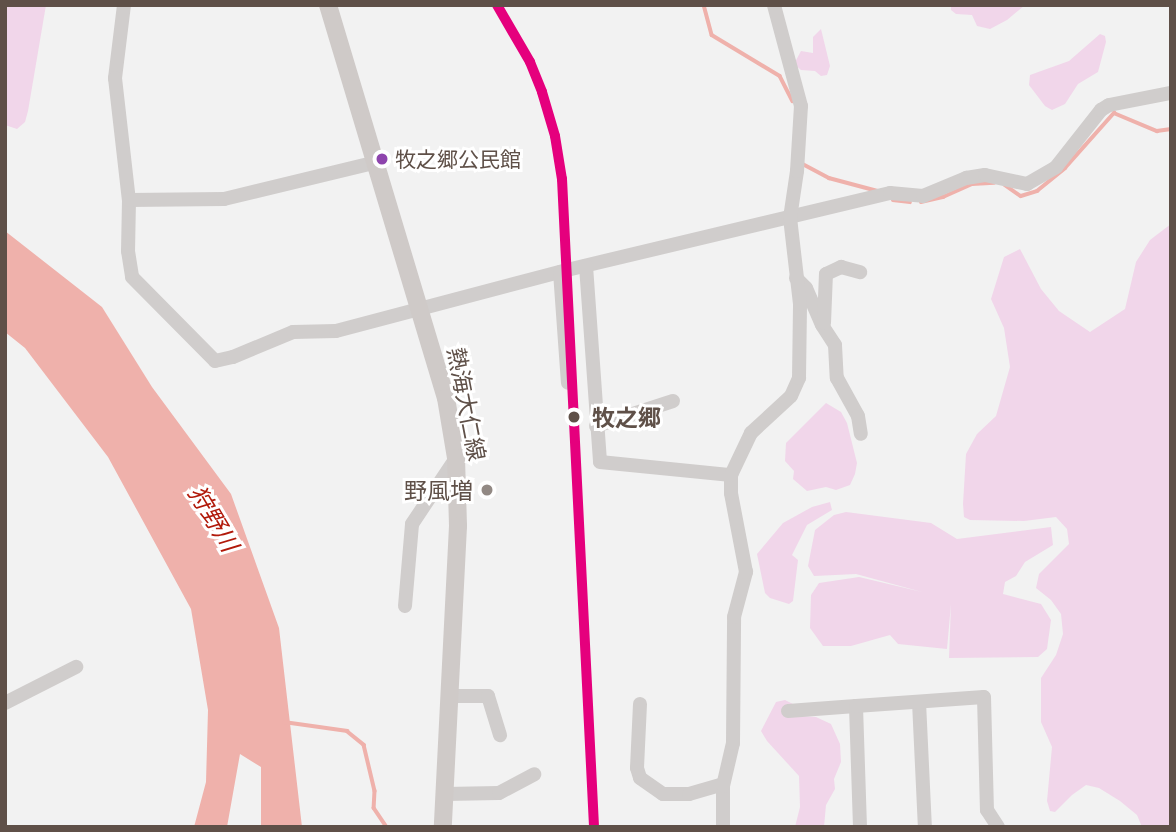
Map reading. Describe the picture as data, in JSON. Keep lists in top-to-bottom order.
{
  "streets": {
    "main road": ["熱海大仁線"]
  },
  "water": ["狩野川"],
  "places": ["牧之郷公民館", "牧之郷", "野風増"]
}
